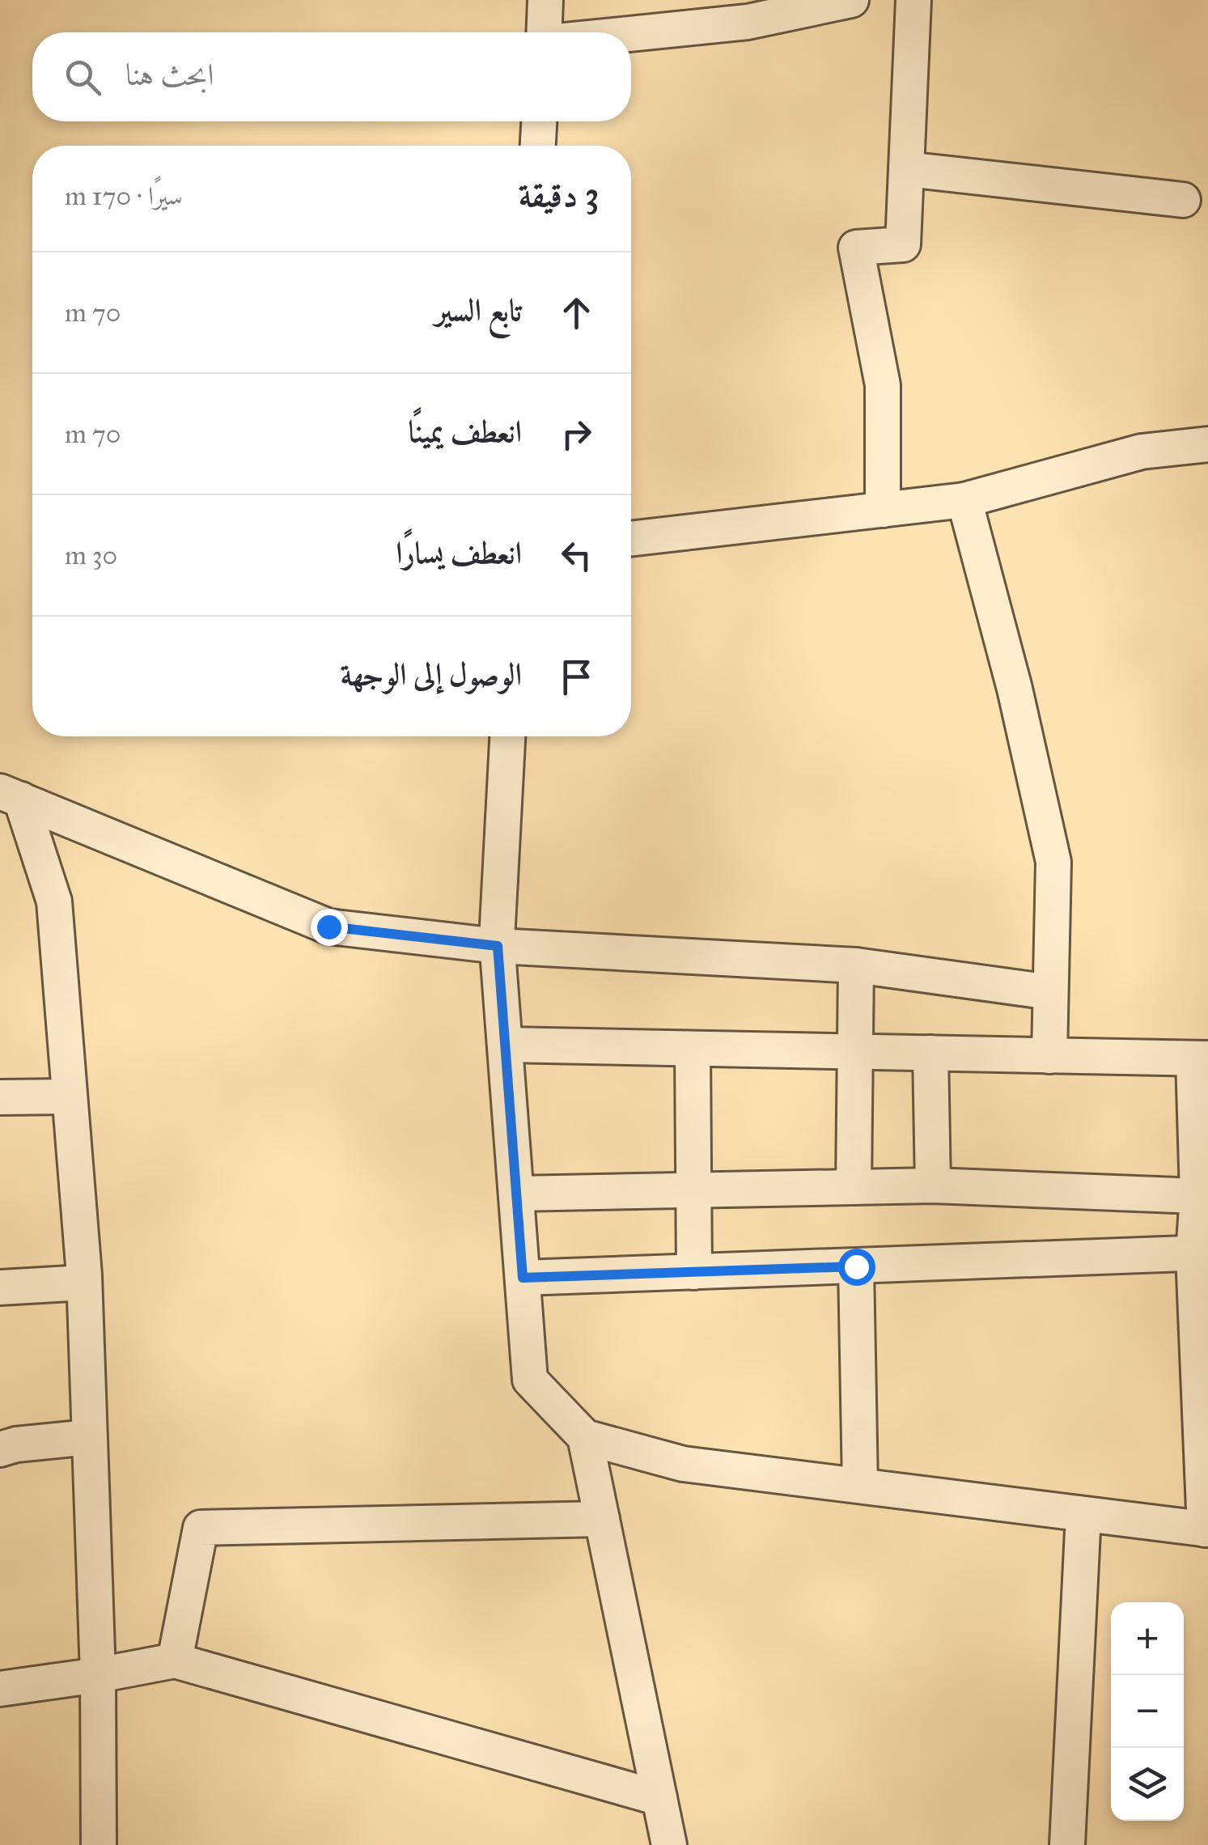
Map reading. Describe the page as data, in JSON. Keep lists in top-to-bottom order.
{
  "page": {
    "search": "ابحث هنا",
    "heading": ["3 دقيقة", "سيرًا · 170 m"],
    "list": [
      ["تابع السير", "70 m"],
      ["انعطف يمينًا", "70 m"],
      ["انعطف يسارًا", "30 m"],
      "الوصول إلى الوجهة"
    ],
    "map_buttons": ["+", "−"]
  }
}
